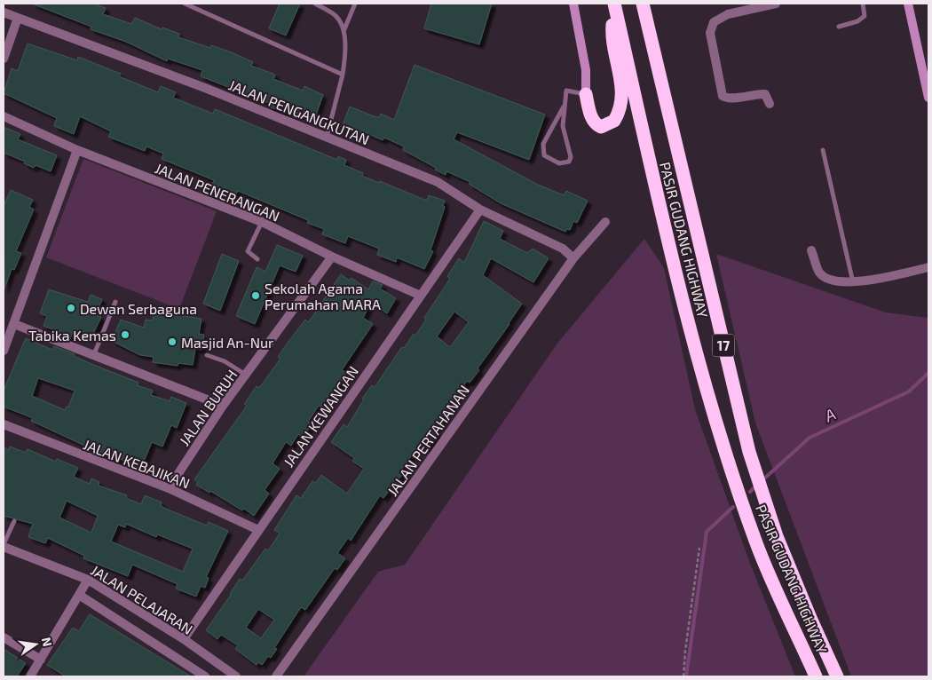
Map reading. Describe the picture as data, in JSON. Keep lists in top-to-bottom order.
{
  "streets": {
    "highway": ["PASIR GUDANG HIGHWAY", "17"],
    "street": [
      "JALAN PENGANGKUTAN",
      "JALAN PENERANGAN",
      "JALAN BURUH",
      "JALAN KEWANGAN",
      "JALAN PERTAHANAN",
      "JALAN KEBAJIKAN",
      "JALAN PELAJARAN"
    ]
  },
  "crossings": [
    ["JALAN PENGANGKUTAN", "JALAN KEWANGAN"],
    ["JALAN PENGANGKUTAN", "JALAN PERTAHANAN"],
    ["JALAN PENERANGAN", "JALAN BURUH"],
    ["JALAN PENERANGAN", "JALAN KEWANGAN"],
    ["JALAN BURUH", "JALAN KEBAJIKAN"],
    ["JALAN KEWANGAN", "JALAN KEBAJIKAN"],
    ["JALAN KEWANGAN", "JALAN PELAJARAN"]
  ],
  "water": ["A"],
  "places": [
    "Sekolah Agama Perumahan MARA",
    "Dewan Serbaguna",
    "Tabika Kemas",
    "Masjid An-Nur"
  ],
  "north": "right"
}
